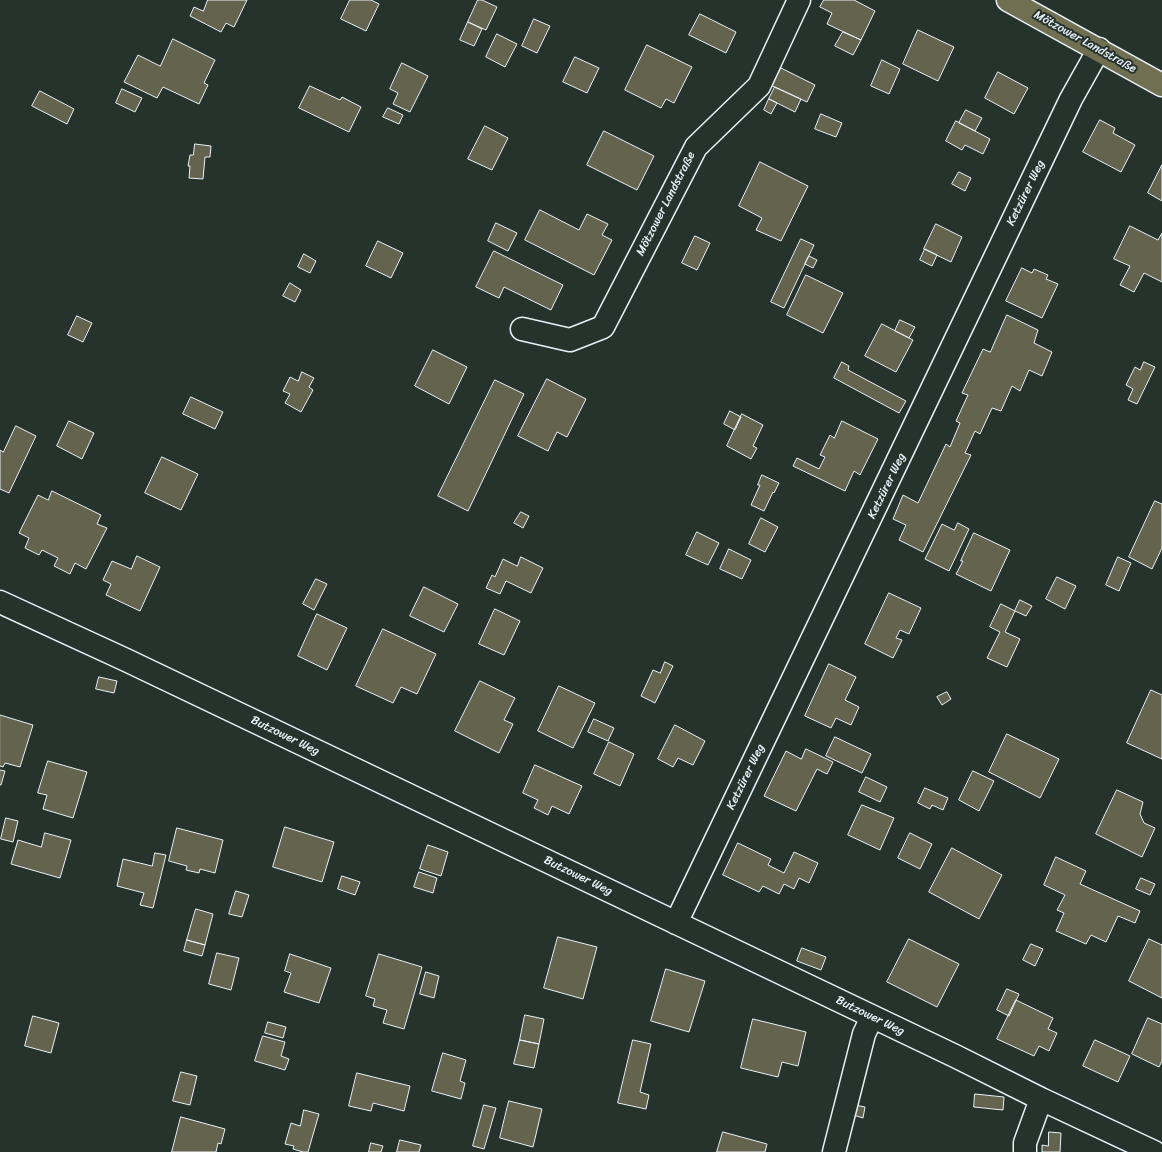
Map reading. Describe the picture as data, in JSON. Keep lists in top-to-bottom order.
{
  "streets": {
    "main road": ["Mötzower Landstraße"],
    "street": ["Ketzürer Weg", "Butzower Weg"]
  },
  "crossings": [
    ["Mötzower Landstraße", "Ketzürer Weg"],
    ["Ketzürer Weg", "Butzower Weg"]
  ]
}
